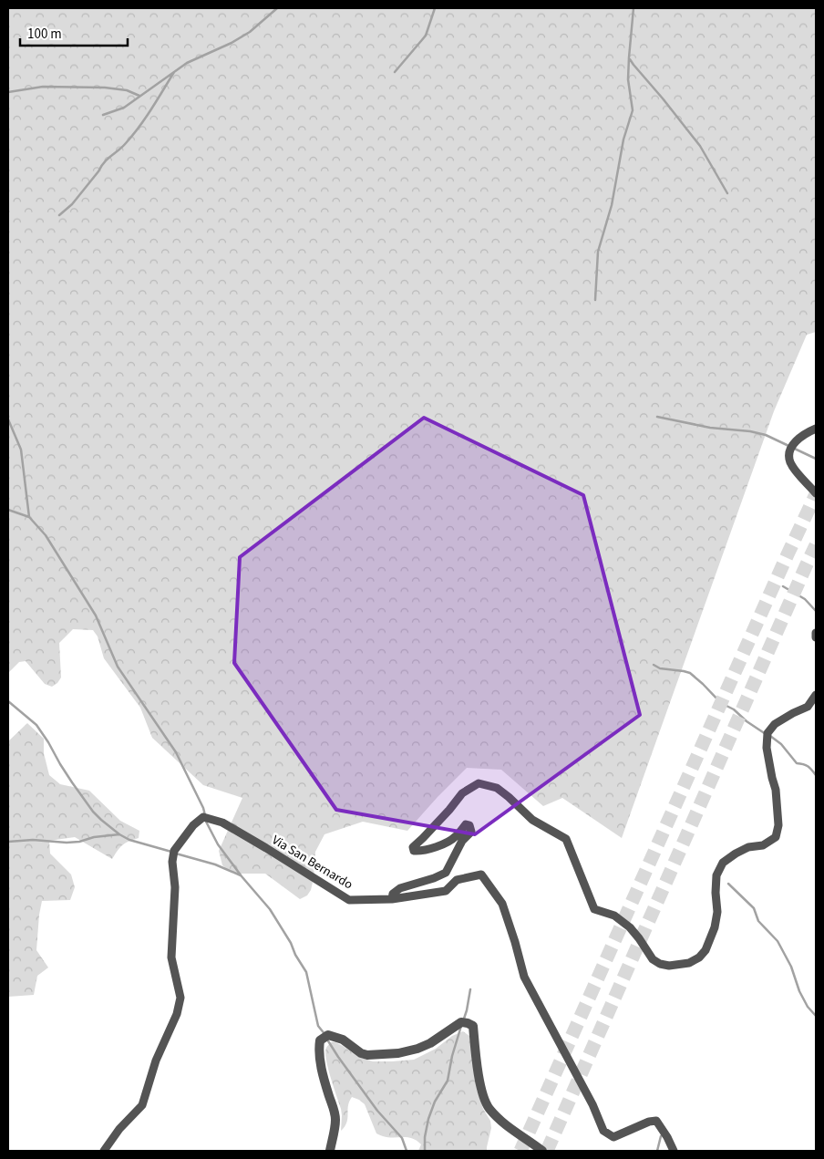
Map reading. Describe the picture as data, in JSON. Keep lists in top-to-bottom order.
{
  "streets": {
    "street": ["Via San Bernardo"]
  },
  "scale_bar": "100 m"
}
